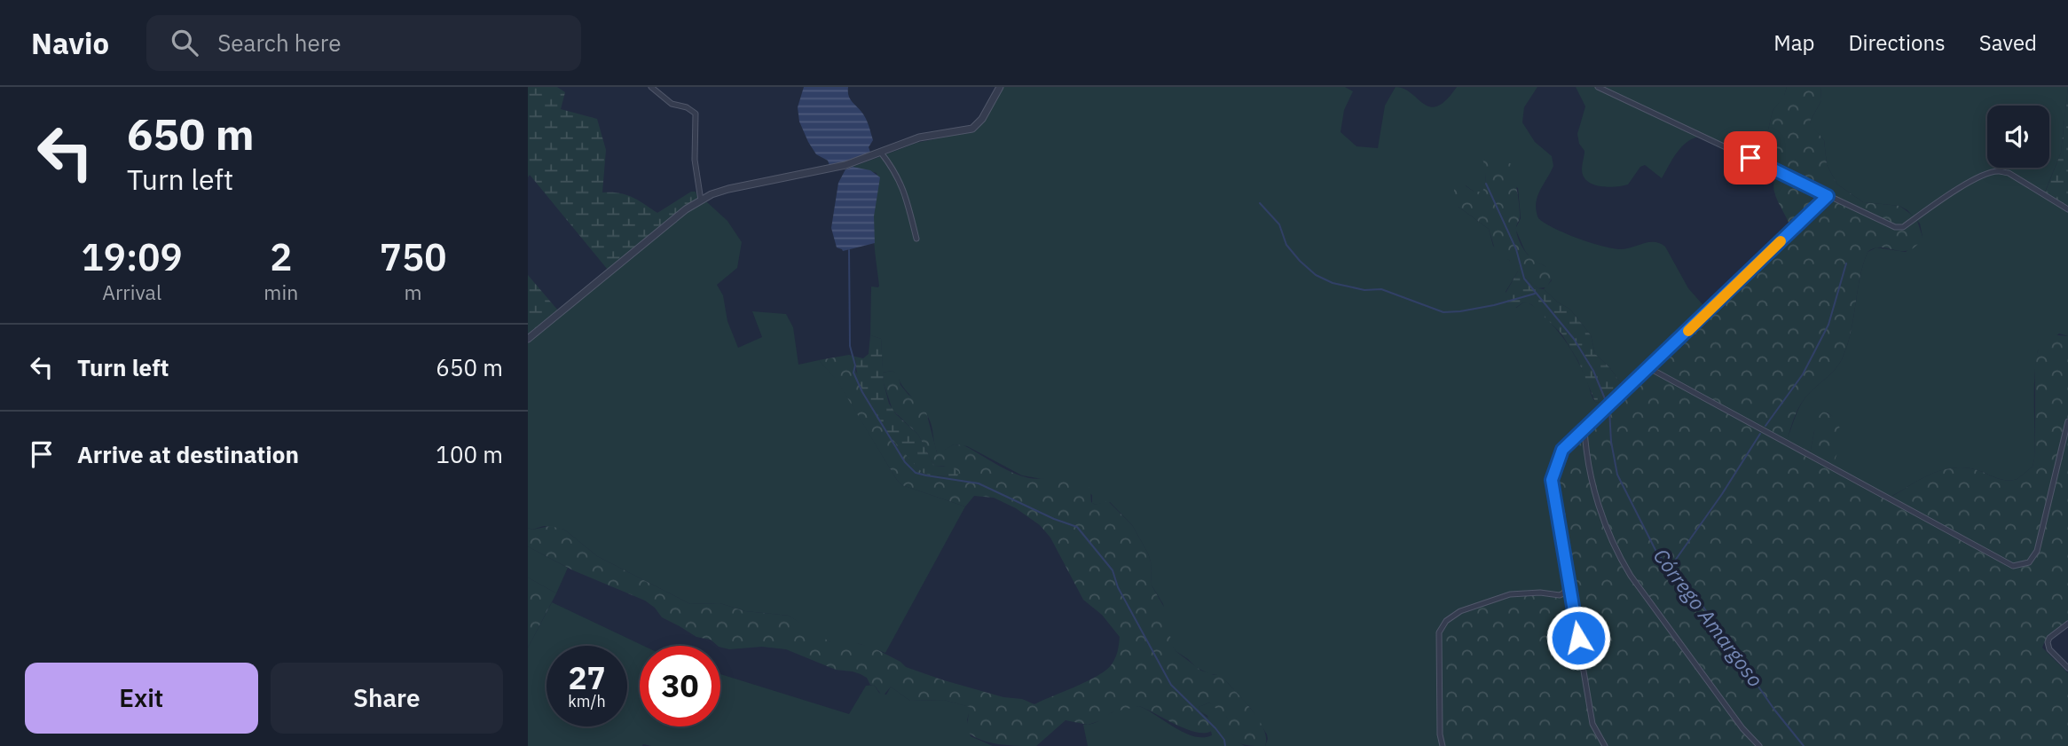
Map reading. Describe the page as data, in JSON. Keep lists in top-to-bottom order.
{
  "water": ["Córrego Amargoso"],
  "page": {
    "header": "Navio",
    "search": "Search here",
    "nav": ["Map", "Directions", "Saved"],
    "turn": ["650 m", "Turn left"],
    "eta": [
      "19:09",
      "Arrival",
      "2",
      "min",
      "750",
      "m"
    ],
    "list": [
      {
        "name": "Turn left",
        "value": "650 m"
      },
      {
        "name": "Arrive at destination",
        "value": "100 m"
      }
    ],
    "speed": "27 km/h",
    "limit": "30",
    "buttons": ["Exit", "Share"]
  }
}
